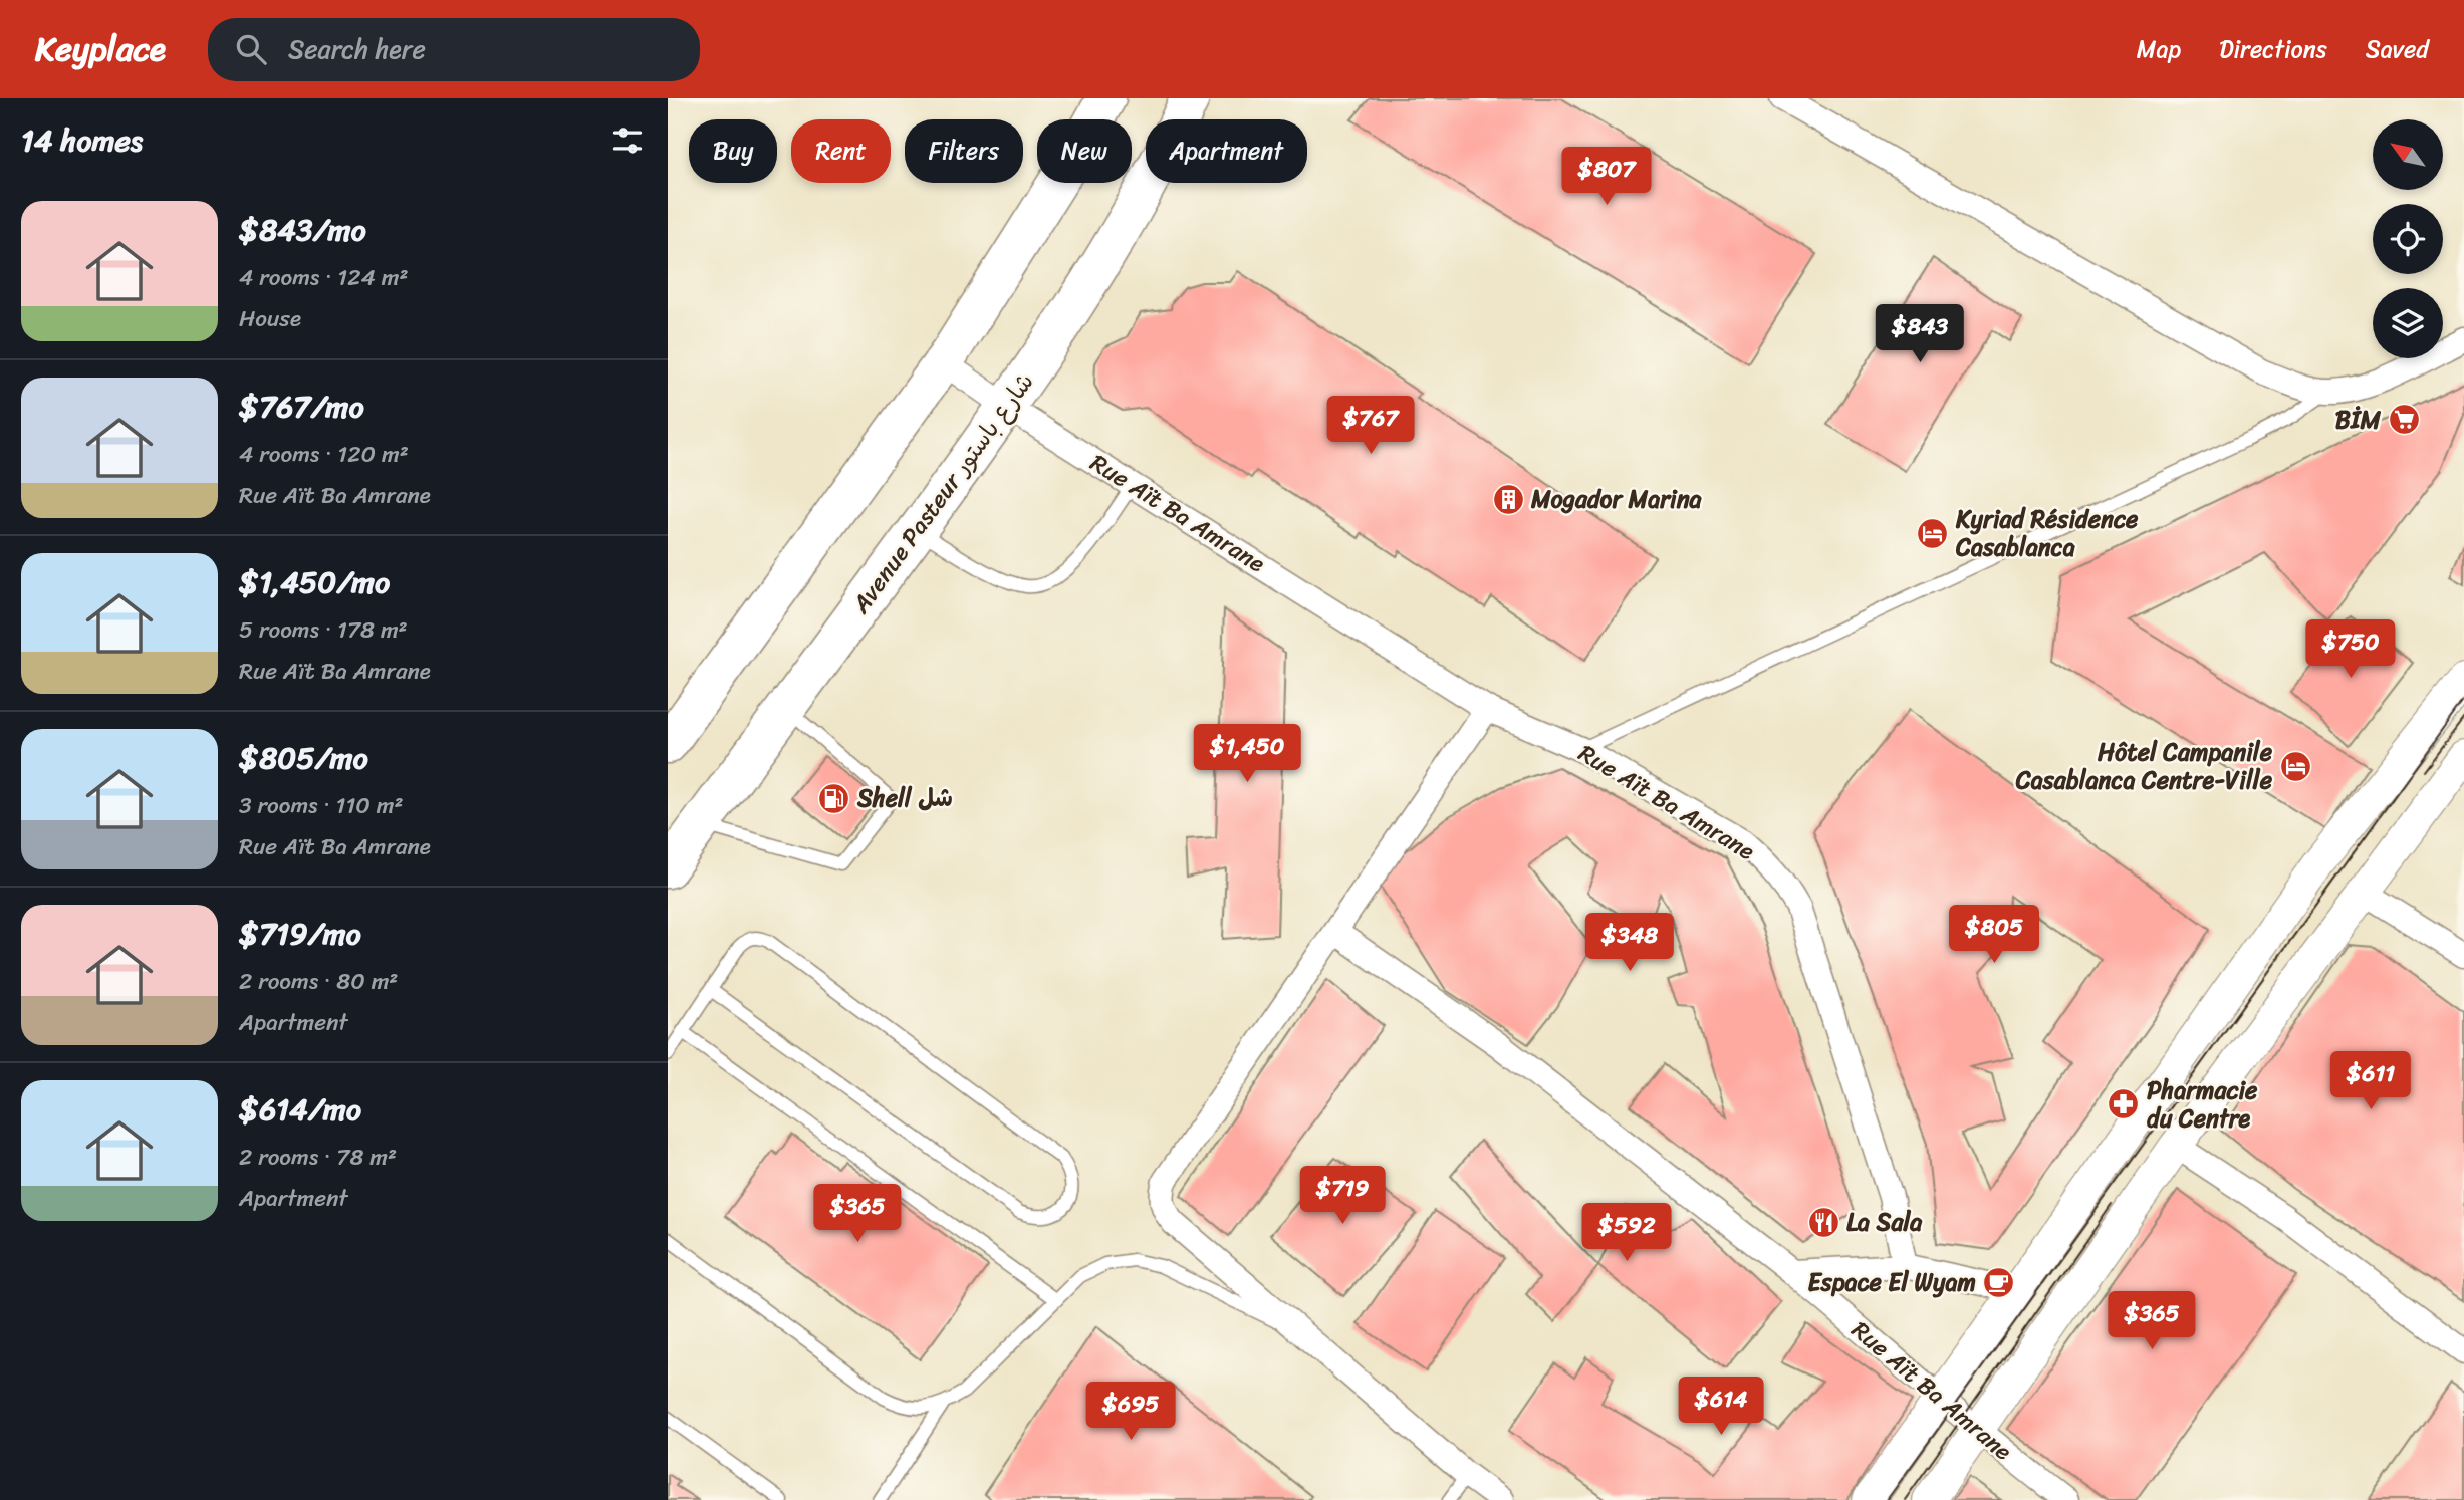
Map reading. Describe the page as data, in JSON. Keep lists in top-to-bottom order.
{
  "streets": {
    "main road": ["Avenue Pasteur شارع باستور"],
    "street": ["Rue Aït Ba Amrane"]
  },
  "crossings": [
    ["Avenue Pasteur شارع باستور", "Rue Aït Ba Amrane"]
  ],
  "places": {
    "supermarket": ["BİM"],
    "building": ["Mogador Marina"],
    "hotel": ["Kyriad Résidence Casablanca", "Hôtel Campanile Casablanca Centre-Ville"],
    "fuel station": ["Shell شل"],
    "pharmacy": ["Pharmacie du Centre"],
    "restaurant": ["La Sala"],
    "cafe": ["Espace El Wyam"]
  },
  "north": "top left",
  "page": {
    "header": "Keyplace",
    "search": "Search here",
    "nav": ["Map", "Directions", "Saved"],
    "heading": "14 homes",
    "chip": [
      "Buy",
      "Rent",
      "Filters",
      "New",
      "Apartment"
    ],
    "price": [
      "$807",
      "$843",
      "$767",
      "$750",
      "$1,450",
      "$805",
      "$348",
      "$611",
      "$719",
      "$365",
      "$592",
      "$365",
      "$614",
      "$695"
    ],
    "list": [
      {
        "name": "$843/mo",
        "note": "4 rooms · 124 m² · House"
      },
      {
        "name": "$767/mo",
        "note": "4 rooms · 120 m² · Rue Aït Ba Amrane"
      },
      {
        "name": "$1,450/mo",
        "note": "5 rooms · 178 m² · Rue Aït Ba Amrane"
      },
      {
        "name": "$805/mo",
        "note": "3 rooms · 110 m² · Rue Aït Ba Amrane"
      },
      {
        "name": "$719/mo",
        "note": "2 rooms · 80 m² · Apartment"
      },
      {
        "name": "$614/mo",
        "note": "2 rooms · 78 m² · Apartment"
      }
    ]
  }
}
